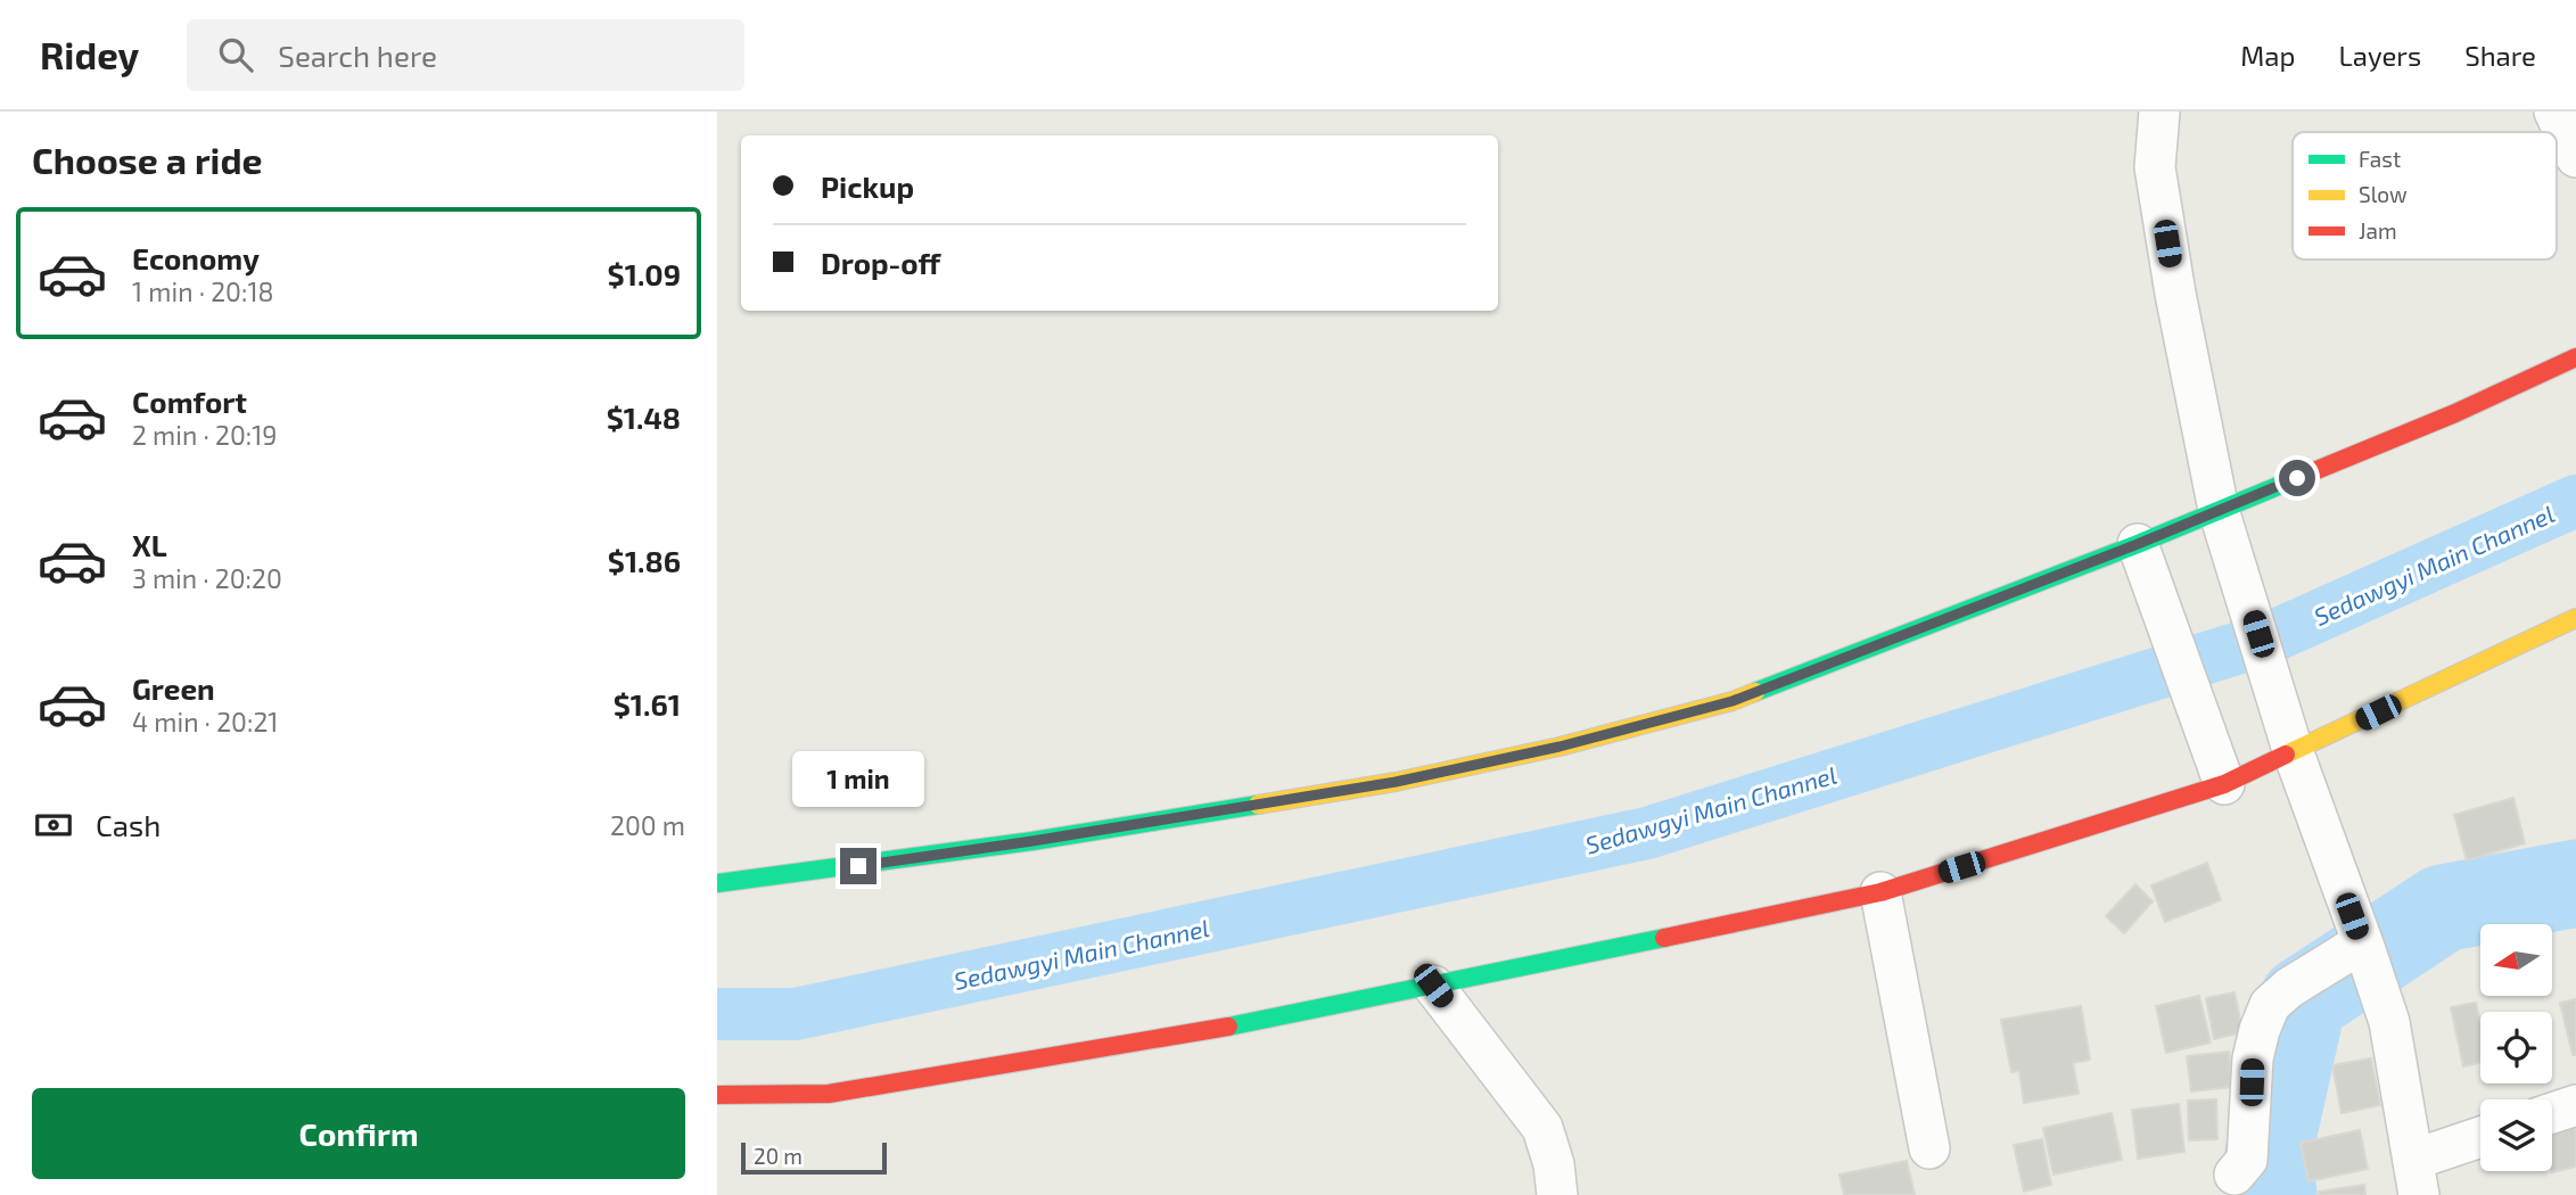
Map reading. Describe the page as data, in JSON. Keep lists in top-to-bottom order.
{
  "water": ["Sedawgyi Main Channel"],
  "legend": ["Fast", "Slow", "Jam"],
  "scale_bar": "20 m",
  "north": "left",
  "page": {
    "header": "Ridey",
    "search": "Search here",
    "nav": ["Map", "Layers", "Share"],
    "heading": "Choose a ride",
    "banner": ["Pickup", "Drop-off"],
    "list": [
      {
        "name": "Economy",
        "note": "1 min · 20:18",
        "value": "$1.09"
      },
      {
        "name": "Comfort",
        "note": "2 min · 20:19",
        "value": "$1.48"
      },
      {
        "name": "XL",
        "note": "3 min · 20:20",
        "value": "$1.86"
      },
      {
        "name": "Green",
        "note": "4 min · 20:21",
        "value": "$1.61"
      }
    ],
    "bubble": "1 min",
    "pay": ["Cash", "200 m"],
    "buttons": "Confirm",
    "scale": "20 m"
  }
}
